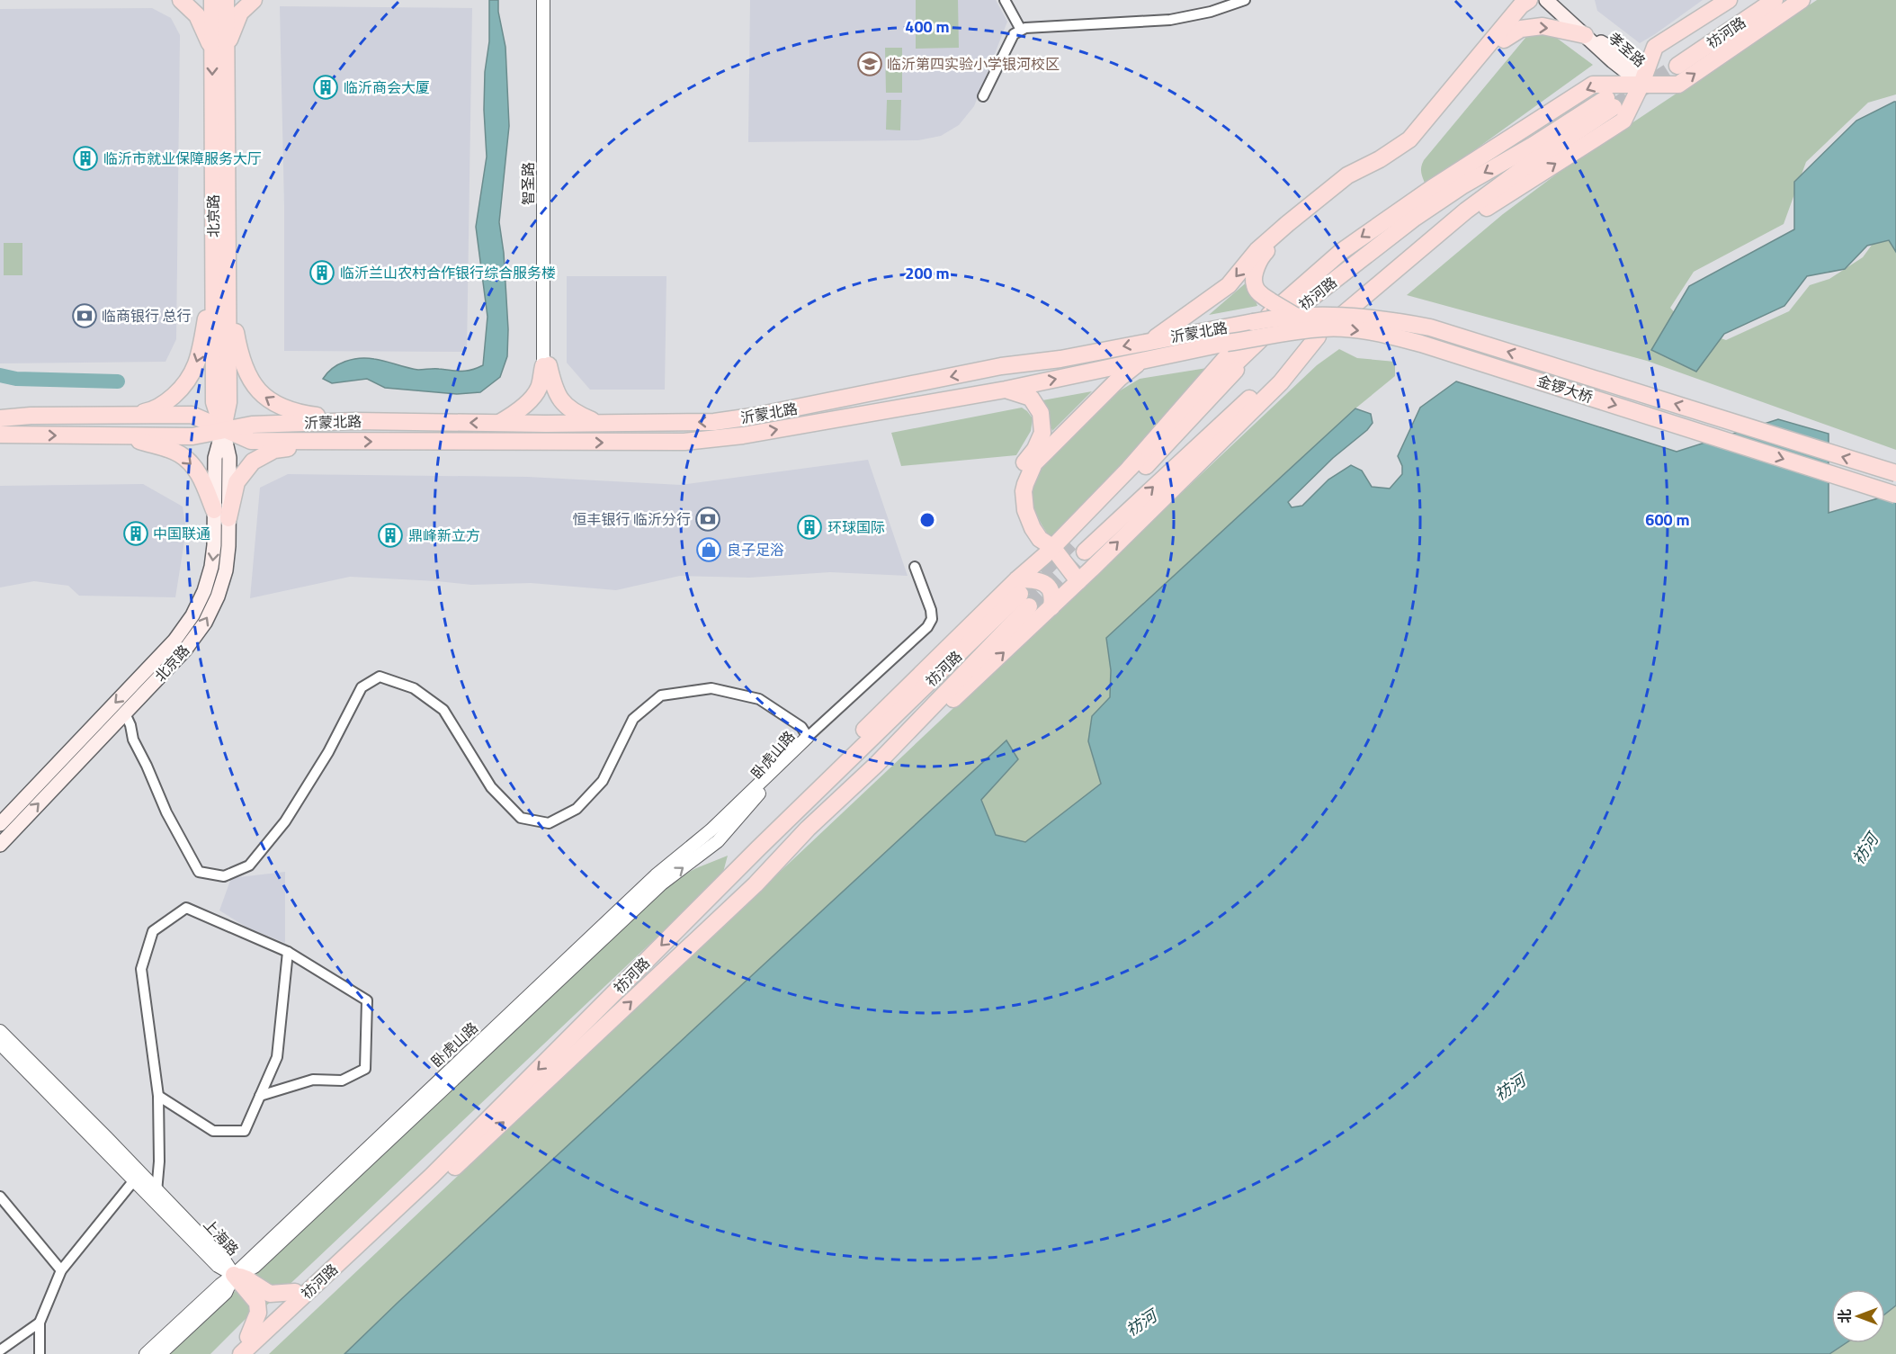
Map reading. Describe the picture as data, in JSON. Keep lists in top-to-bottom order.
{
  "streets": {
    "main road": [
      "祊河路",
      "孝圣路",
      "北京路",
      "沂蒙北路",
      "金锣大桥"
    ],
    "street": ["智圣路", "卧虎山路", "上海路"]
  },
  "crossings": [
    ["祊河路", "孝圣路"],
    ["北京路", "沂蒙北路"],
    ["沂蒙北路", "金锣大桥"],
    ["卧虎山路", "上海路"]
  ],
  "water": ["祊河"],
  "places": {
    "school or university": ["临沂第四实验小学银河校区"],
    "building": [
      "临沂商会大厦",
      "临沂市就业保障服务大厅",
      "临沂兰山农村合作银行综合服务楼",
      "环球国际",
      "中国联通",
      "鼎峰新立方"
    ],
    "bank": ["临商银行 总行", "恒丰银行 临沂分行"],
    "shop": ["良子足浴"]
  },
  "north": "left",
  "rings": ["400 m", "200 m", "600 m"]
}
